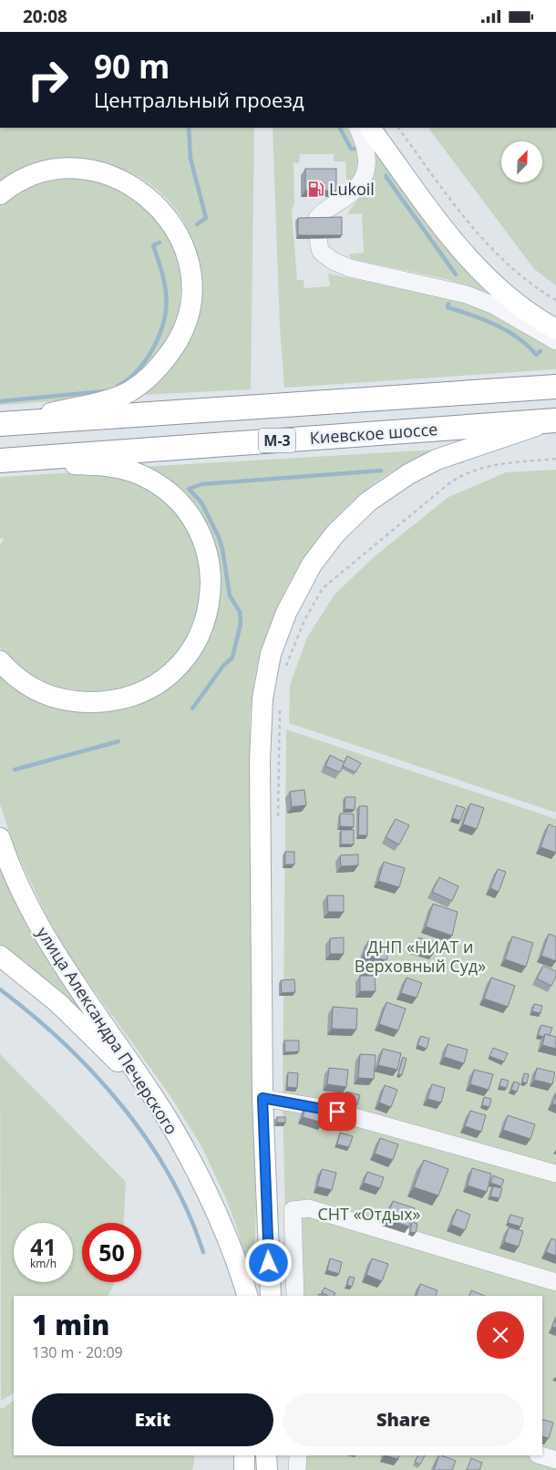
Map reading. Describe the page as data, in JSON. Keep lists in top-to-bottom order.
{
  "streets": {
    "highway": ["Киевское шоссе", "М-3"],
    "main road": ["улица Александра Печерского"]
  },
  "parks": ["ДНП «НИАТ и Верховный Суд»", "СНТ «Отдых»"],
  "places": {
    "fuel station": ["Lukoil"]
  },
  "north": "top right",
  "page": {
    "status": "20:08",
    "turn": ["90 m", "Центральный проезд"],
    "speed": "41 km/h",
    "limit": "50",
    "heading": ["1 min", "130 m · 20:09"],
    "buttons": ["Exit", "Share"]
  }
}
